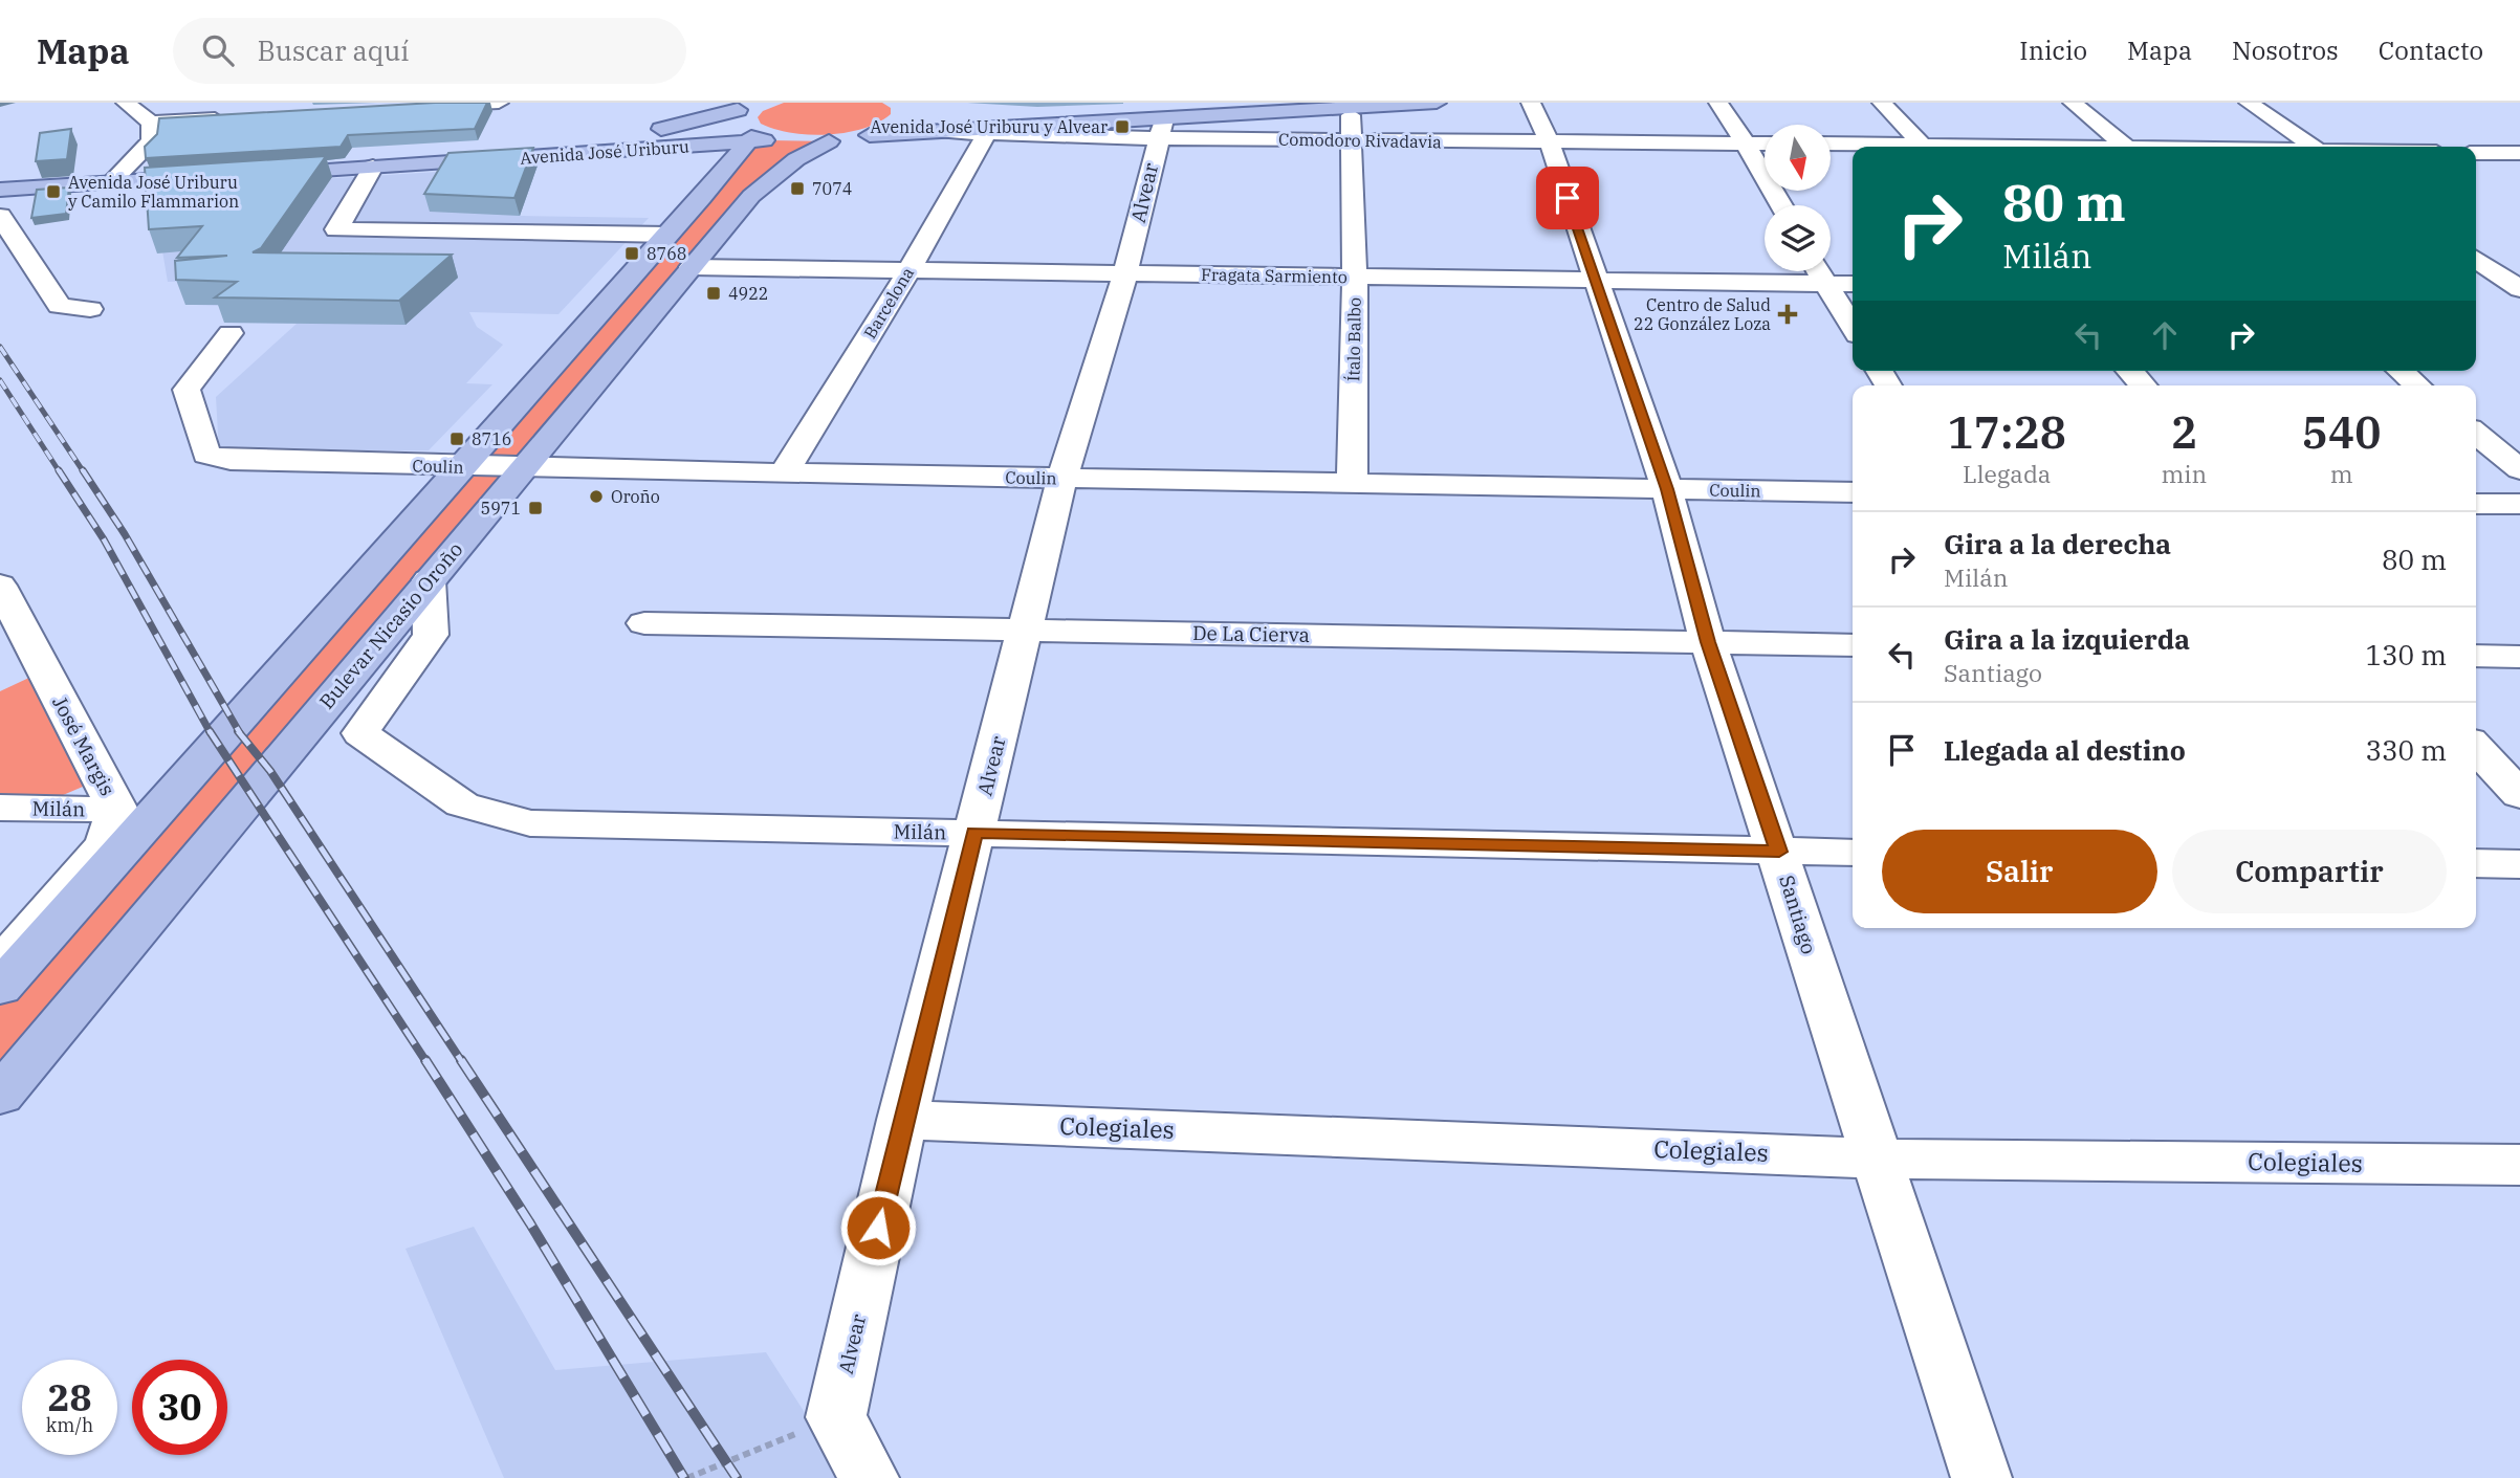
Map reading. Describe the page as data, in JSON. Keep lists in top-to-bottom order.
{
  "streets": {
    "main road": ["Avenida José Uriburu", "Bulevar Nicasio Oroño"],
    "street": [
      "Comodoro Rivadavia",
      "Alvear",
      "Fragata Sarmiento",
      "Barcelona",
      "Ítalo Balbo",
      "Coulin",
      "De La Cierva",
      "José Margis",
      "Milán",
      "Santiago",
      "Colegiales"
    ]
  },
  "crossings": [
    ["Comodoro Rivadavia", "Alvear"],
    ["Comodoro Rivadavia", "Barcelona"],
    ["Comodoro Rivadavia", "Ítalo Balbo"],
    ["Comodoro Rivadavia", "Santiago"],
    ["Avenida José Uriburu", "Bulevar Nicasio Oroño"],
    ["Alvear", "Fragata Sarmiento"],
    ["Alvear", "Coulin"],
    ["Alvear", "De La Cierva"],
    ["Alvear", "Milán"],
    ["Alvear", "Colegiales"],
    ["Fragata Sarmiento", "Barcelona"],
    ["Fragata Sarmiento", "Ítalo Balbo"],
    ["Fragata Sarmiento", "Bulevar Nicasio Oroño"],
    ["Fragata Sarmiento", "Santiago"],
    ["Barcelona", "Coulin"],
    ["Ítalo Balbo", "Coulin"],
    ["Coulin", "Bulevar Nicasio Oroño"],
    ["Coulin", "Santiago"],
    ["Bulevar Nicasio Oroño", "Milán"],
    ["De La Cierva", "Santiago"],
    ["José Margis", "Milán"],
    ["Milán", "Santiago"],
    ["Santiago", "Colegiales"]
  ],
  "places": {
    "transit": [
      "Avenida José Uriburu y Alvear",
      "7074",
      "Avenida José Uriburu y Camilo Flammarion",
      "8768",
      "4922",
      "8716",
      "5971"
    ],
    "health": ["Centro de Salud 22 González Loza"],
    "other": ["Oroño"]
  },
  "north": "bottom",
  "page": {
    "header": "Mapa",
    "search": "Buscar aquí",
    "nav": [
      "Inicio",
      "Mapa",
      "Nosotros",
      "Contacto"
    ],
    "turn": ["80 m", "Milán"],
    "eta": [
      "17:28",
      "Llegada",
      "2",
      "min",
      "540",
      "m"
    ],
    "list": [
      {
        "name": "Gira a la derecha",
        "note": "Milán",
        "value": "80 m"
      },
      {
        "name": "Gira a la izquierda",
        "note": "Santiago",
        "value": "130 m"
      },
      {
        "name": "Llegada al destino",
        "value": "330 m"
      }
    ],
    "buttons": ["Salir", "Compartir"],
    "speed": "28 km/h",
    "limit": "30"
  }
}
